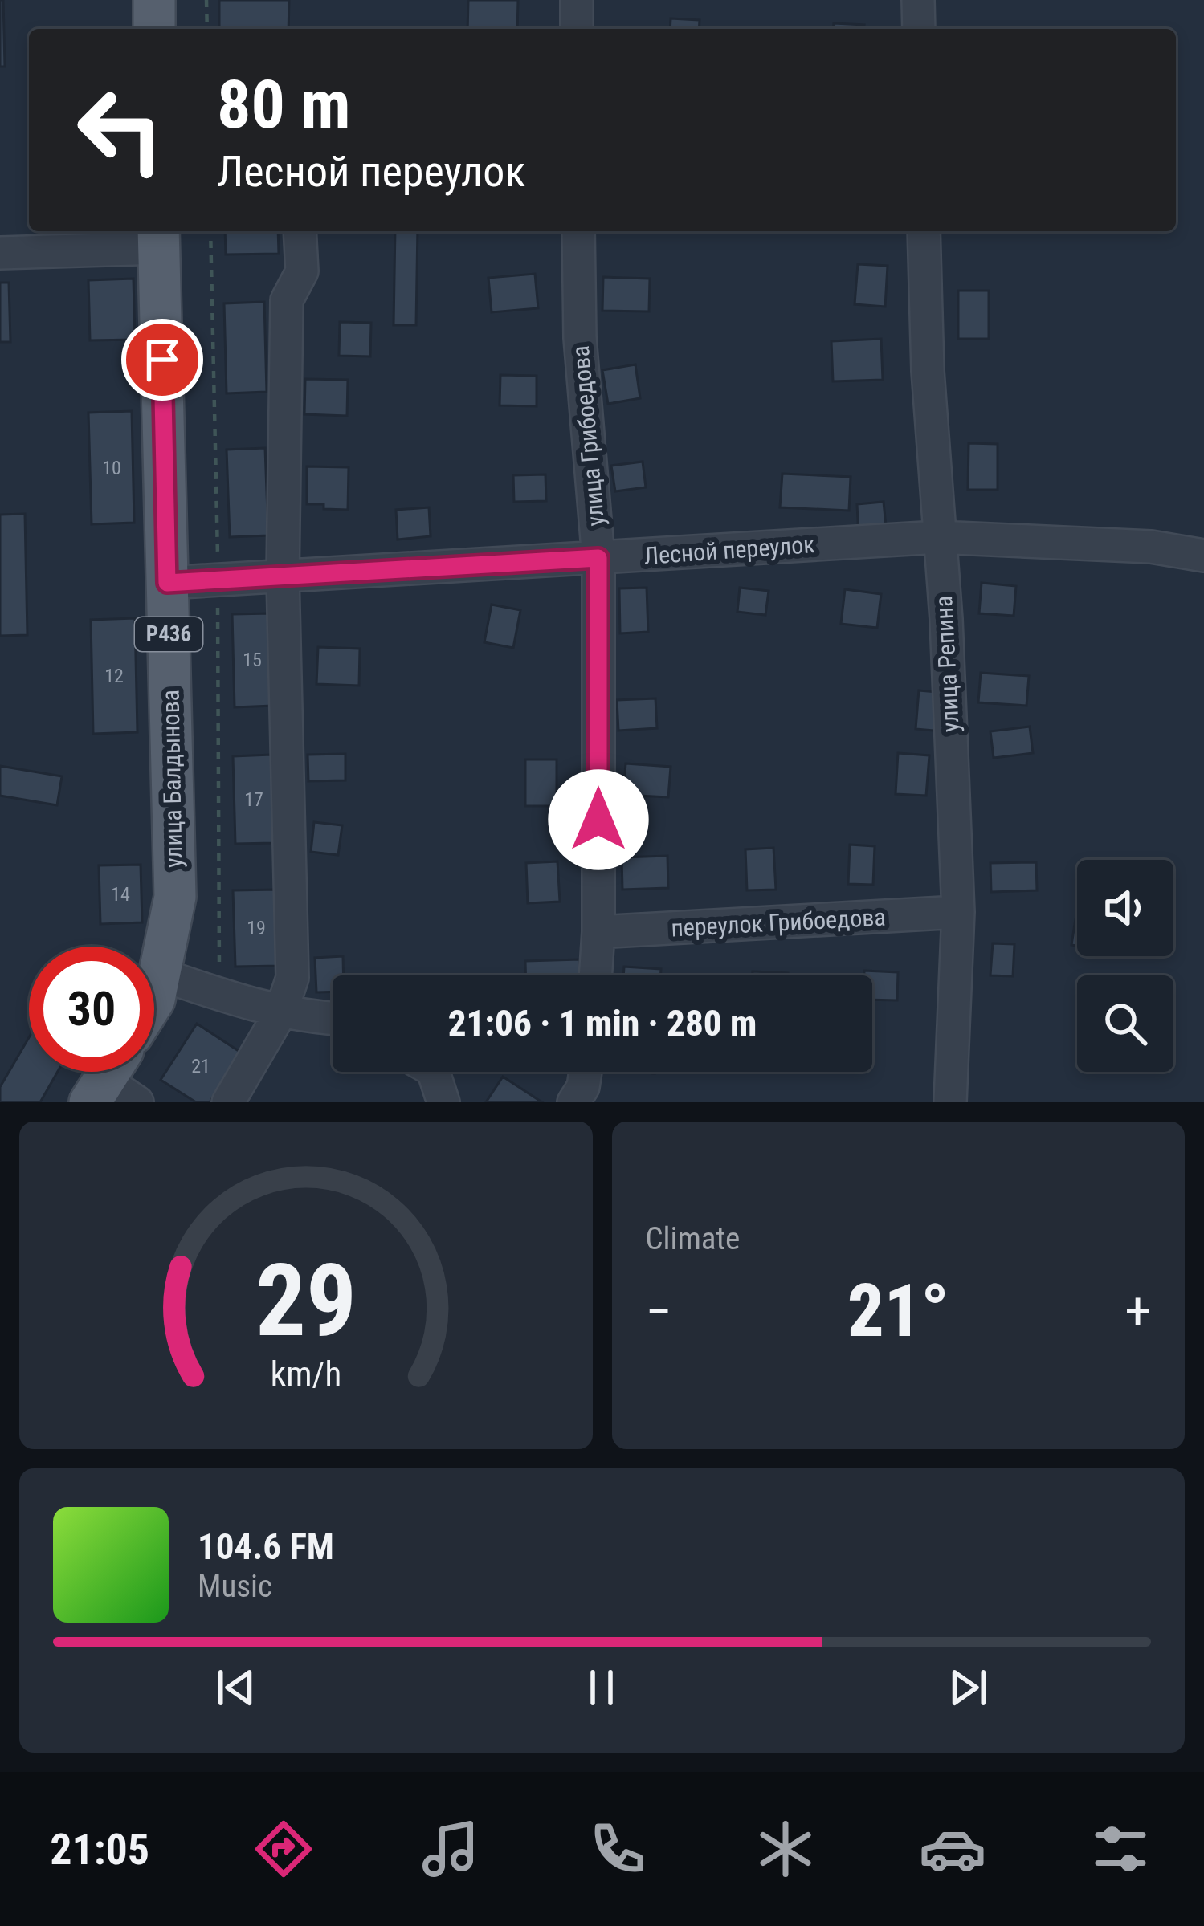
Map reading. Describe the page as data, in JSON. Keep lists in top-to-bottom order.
{
  "streets": {
    "main road": ["P436", "улица Балдынова"],
    "street": [
      "улица Грибоедова",
      "Лесной переулок",
      "улица Репина",
      "переулок Грибоедова"
    ]
  },
  "crossings": [
    ["улица Грибоедова", "Лесной переулок"],
    ["улица Грибоедова", "переулок Грибоедова"],
    ["Лесной переулок", "улица Репина"],
    ["Лесной переулок", "улица Балдынова"],
    ["улица Репина", "переулок Грибоедова"]
  ],
  "house_numbers": [
    "10",
    "15",
    "12",
    "17",
    "14",
    "19",
    "21"
  ],
  "page": {
    "turn": ["80 m", "Лесной переулок"],
    "limit": "30",
    "trip": "21:06 · 1 min · 280 m",
    "tile": "Climate",
    "heat": ["−", "21°", "+"],
    "song": ["104.6 FM", "Music"],
    "tabs": "21:05",
    "gauge": ["29", "km/h"]
  }
}
